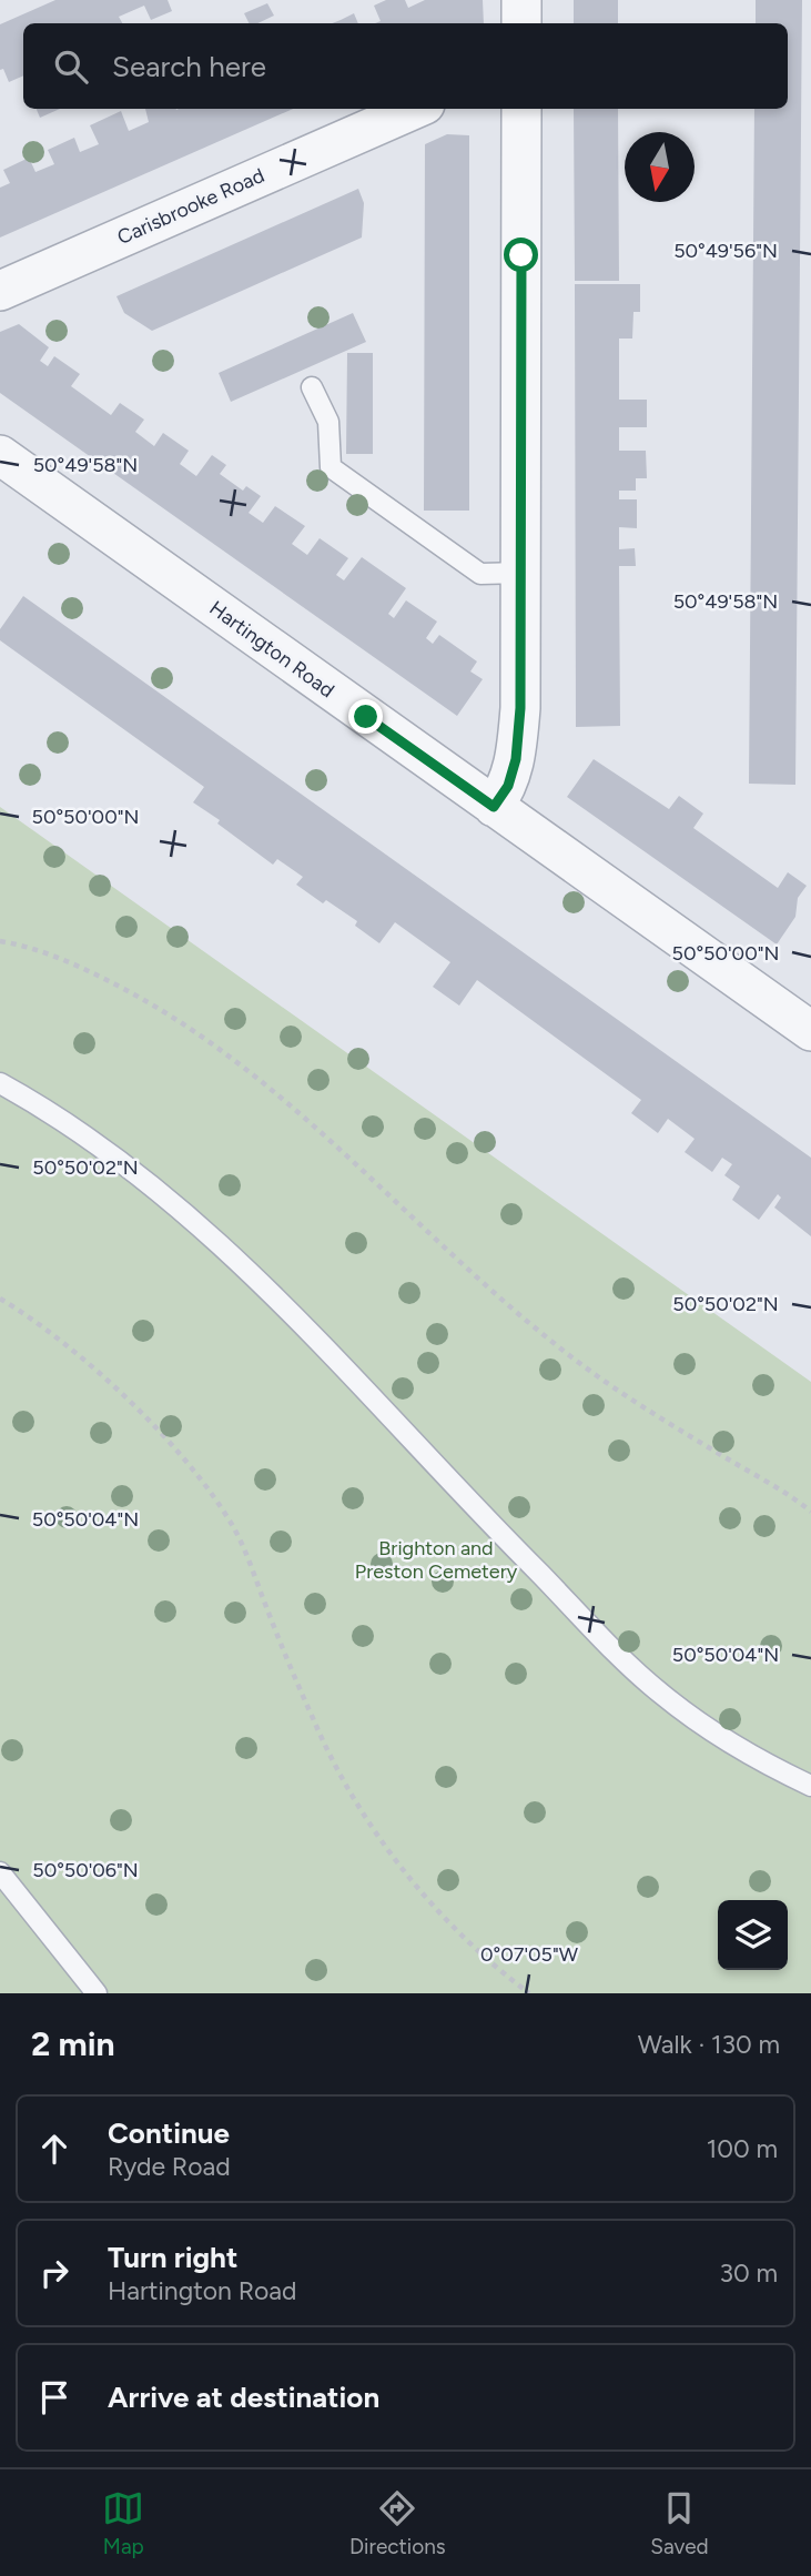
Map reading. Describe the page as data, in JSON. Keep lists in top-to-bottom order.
{
  "streets": {
    "street": ["Carisbrooke Road", "Hartington Road"]
  },
  "parks": ["Brighton and Preston Cemetery"],
  "north": "bottom",
  "page": {
    "search": "Search here",
    "heading": ["2 min", "Walk · 130 m"],
    "list": [
      ["Continue", "Ryde Road", "100 m"],
      ["Turn right", "Hartington Road", "30 m"],
      "Arrive at destination"
    ],
    "nav": ["Map", "Directions", "Saved"]
  },
  "coordinates": [
    "50°49'56\"N",
    "50°49'58\"N",
    "50°50'00\"N",
    "50°50'02\"N",
    "50°50'04\"N",
    "50°50'06\"N",
    "0°07'05\"W"
  ]
}
